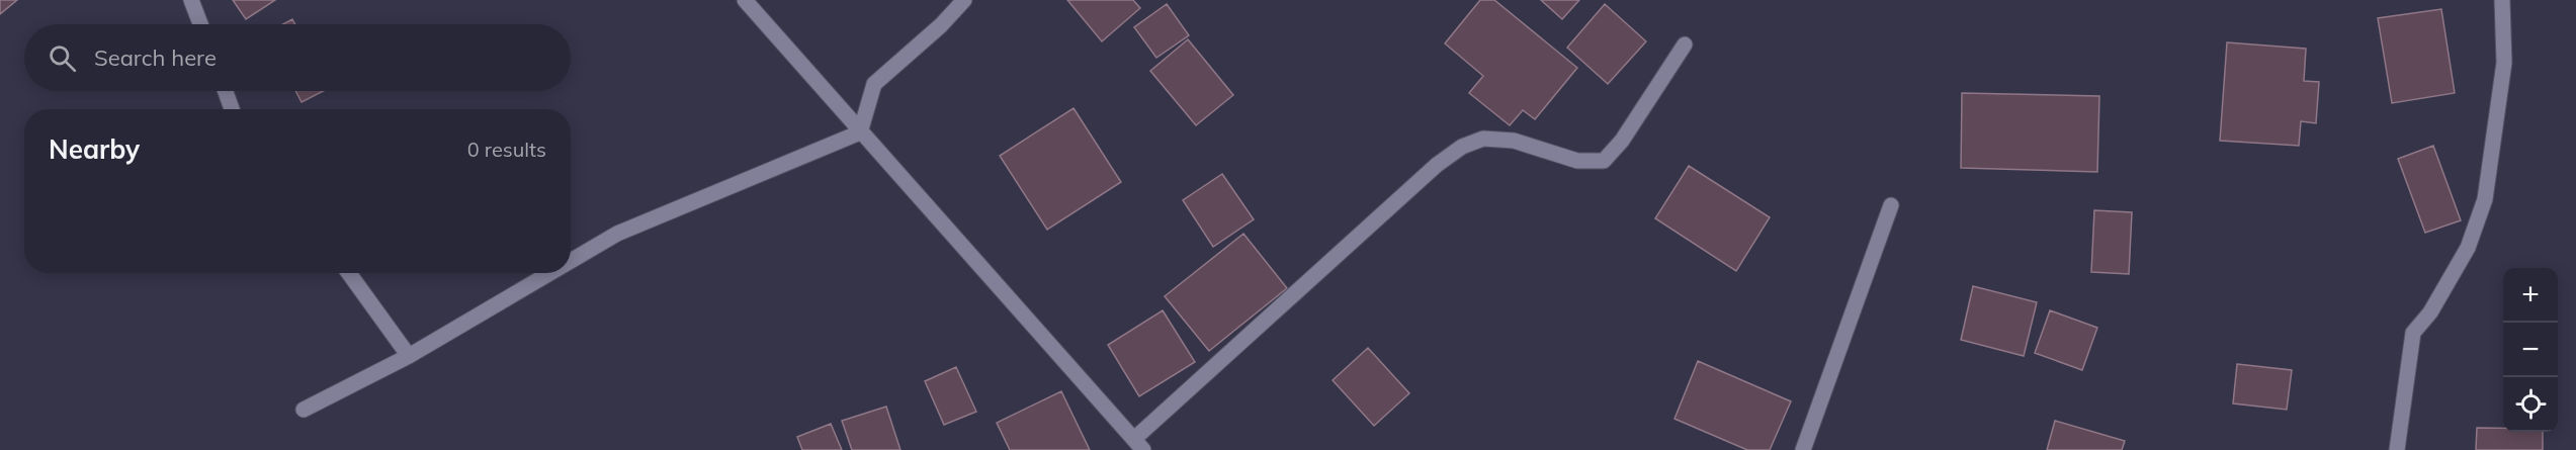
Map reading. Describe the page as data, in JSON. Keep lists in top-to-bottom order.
{
  "page": {
    "search": "Search here",
    "heading": ["Nearby", "0 results"],
    "map_buttons": ["+", "−"]
  }
}
